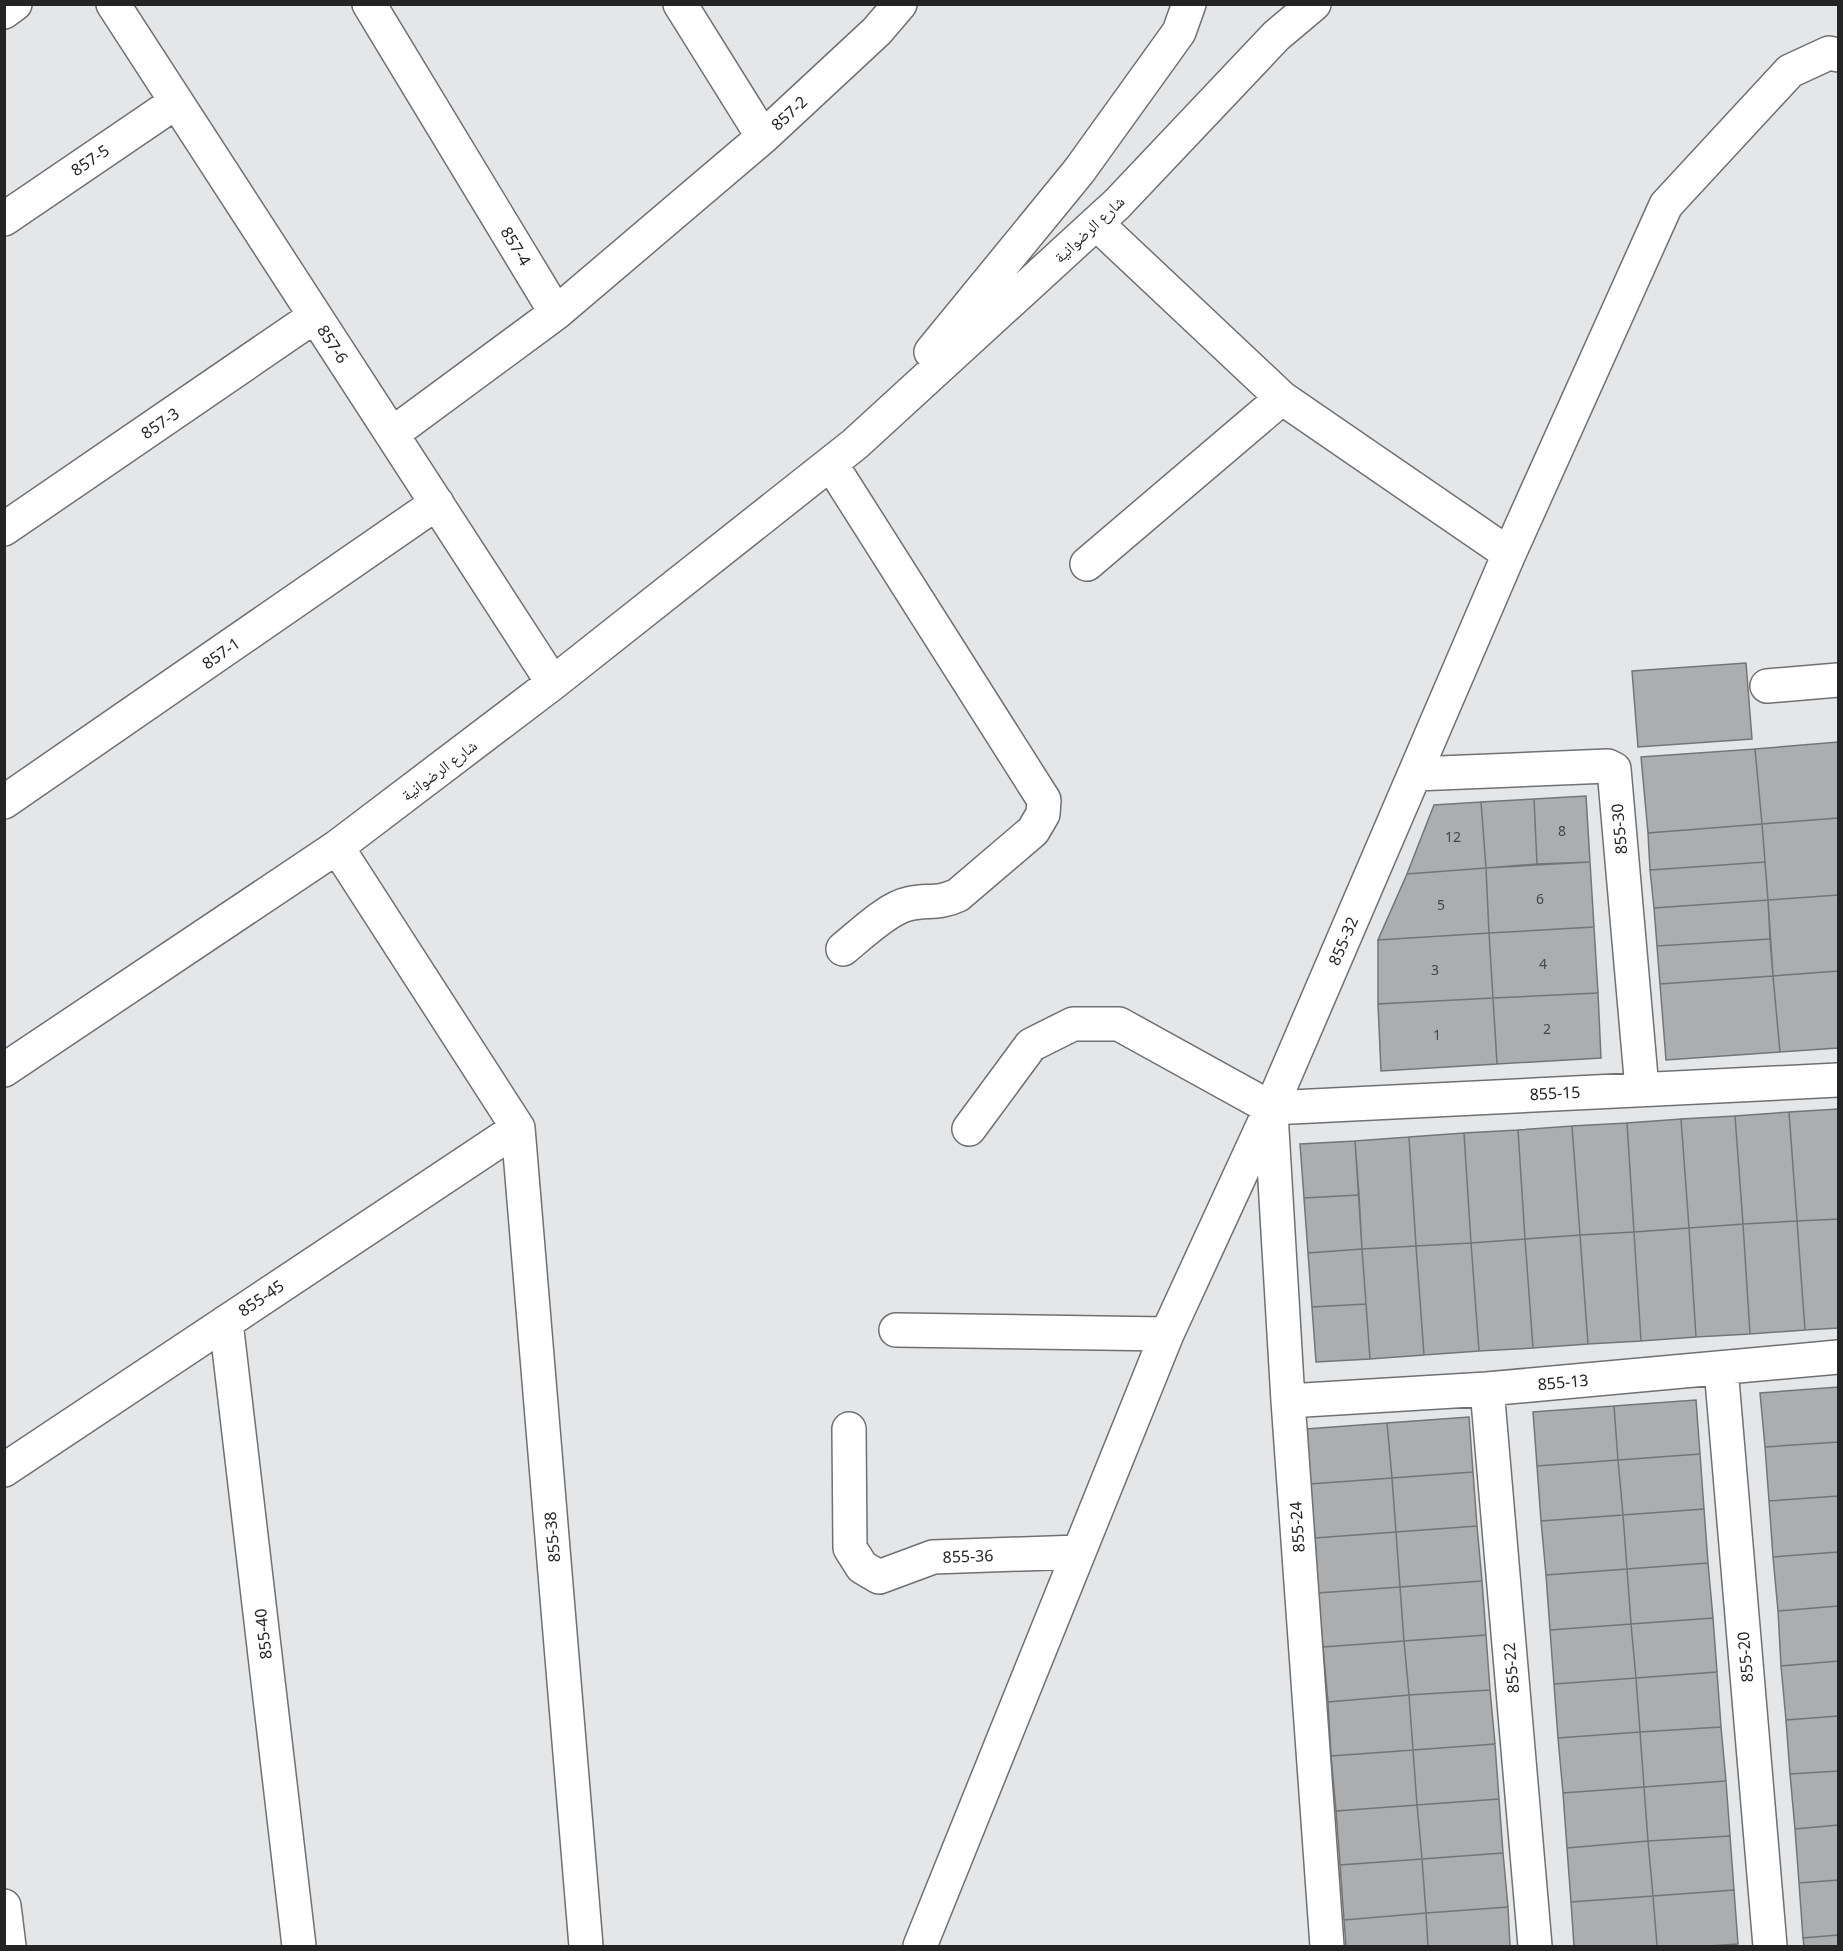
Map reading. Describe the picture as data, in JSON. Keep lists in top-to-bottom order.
{
  "streets": {
    "street": [
      "857-2",
      "857-5",
      "شارع الرضوانية",
      "857-4",
      "857-6",
      "857-3",
      "857-1",
      "855-30",
      "855-32",
      "855-15",
      "855-45",
      "855-13",
      "855-24",
      "855-38",
      "855-36",
      "855-40",
      "855-20",
      "855-22"
    ]
  },
  "crossings": [
    ["857-5", "857-6"],
    ["شارع الرضوانية", "857-6"],
    ["857-6", "857-3"],
    ["857-6", "857-1"],
    ["855-30", "855-32"],
    ["855-30", "855-15"],
    ["855-32", "855-15"],
    ["855-32", "855-24"],
    ["855-32", "855-36"],
    ["855-15", "855-24"],
    ["855-45", "855-38"],
    ["855-45", "855-40"],
    ["855-13", "855-24"],
    ["855-13", "855-20"],
    ["855-13", "855-22"]
  ],
  "house_numbers": [
    "8",
    "12",
    "6",
    "5",
    "4",
    "3",
    "2",
    "1"
  ]
}
